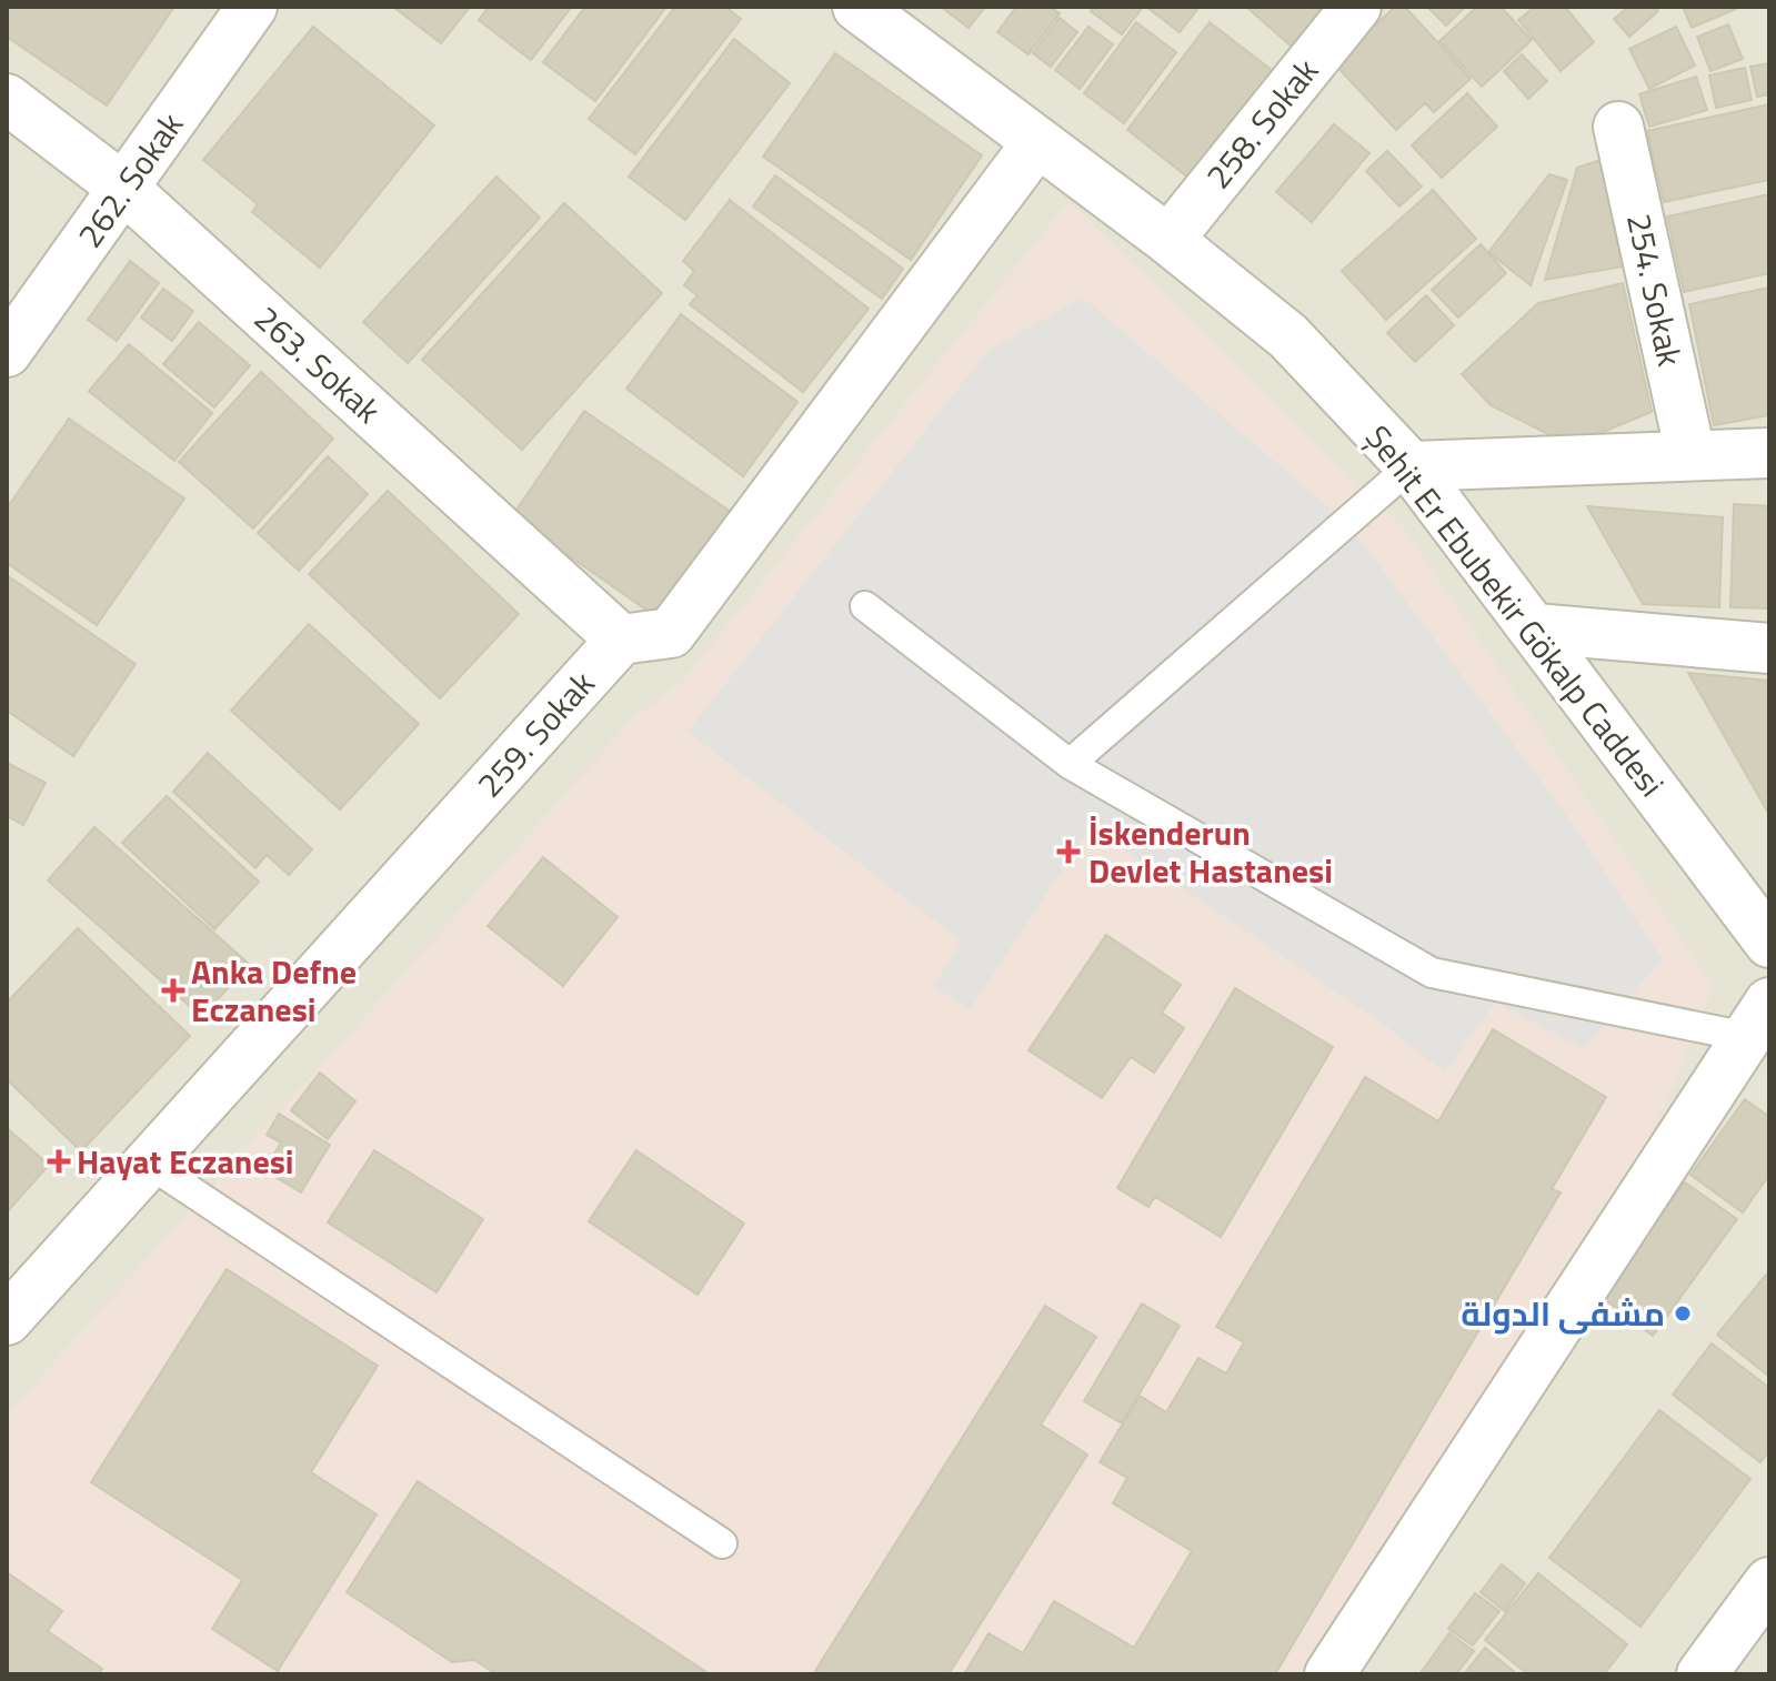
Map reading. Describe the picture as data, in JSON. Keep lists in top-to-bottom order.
{
  "streets": {
    "street": [
      "258. Sokak",
      "262. Sokak",
      "254. Sokak",
      "263. Sokak",
      "Şehit Er Ebubekir Gökalp Caddesi",
      "259. Sokak"
    ]
  },
  "crossings": [
    ["258. Sokak", "Şehit Er Ebubekir Gökalp Caddesi"],
    ["262. Sokak", "263. Sokak"],
    ["263. Sokak", "259. Sokak"]
  ],
  "places": {
    "health": ["İskenderun Devlet Hastanesi", "Anka Defne Eczanesi", "Hayat Eczanesi"],
    "other": ["مشفى الدولة"]
  }
}
